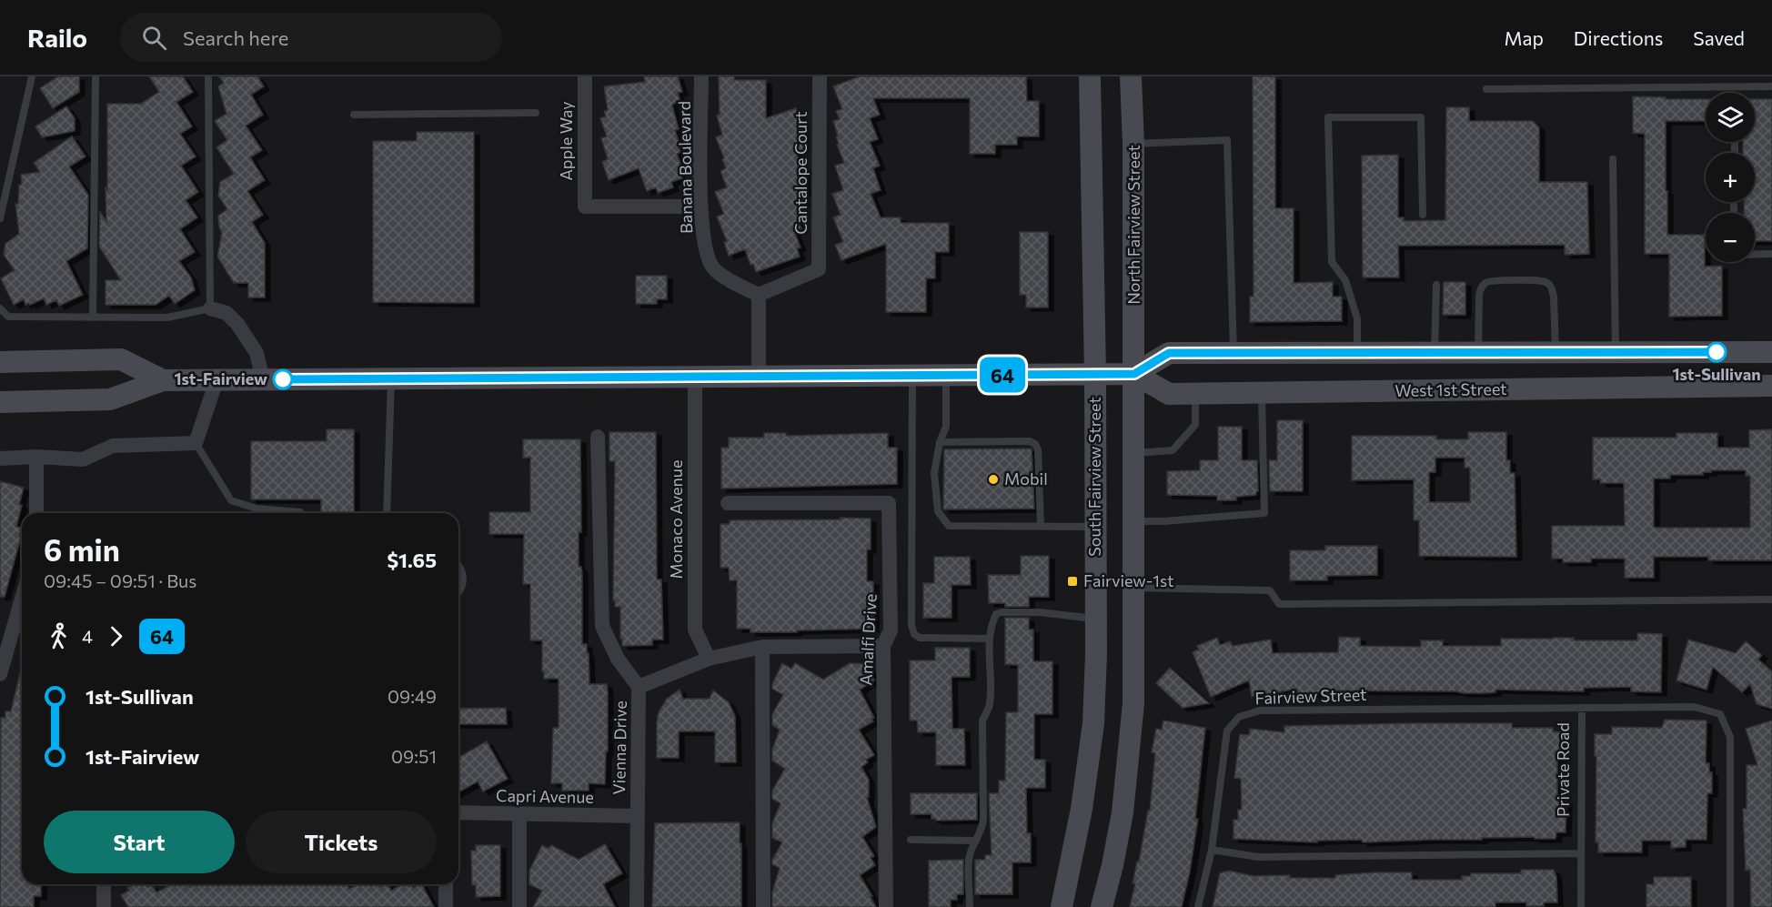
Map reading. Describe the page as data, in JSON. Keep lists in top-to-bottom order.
{
  "streets": {
    "main road": ["North Fairview Street", "West 1st Street", "South Fairview Street"],
    "street": [
      "Apple Way",
      "Banana Boulevard",
      "Cantalope Court",
      "Monaco Avenue",
      "Amalfi Drive",
      "Vienna Drive",
      "Capri Avenue"
    ],
    "lane": ["Fairview Street", "Private Road"]
  },
  "crossings": [
    ["Apple Way", "Banana Boulevard"],
    ["Banana Boulevard", "Cantalope Court"],
    ["North Fairview Street", "West 1st Street"],
    ["Fairview Street", "Private Road"],
    ["Vienna Drive", "Capri Avenue"]
  ],
  "places": {
    "other": ["1st-Sullivan", "1st-Fairview", "Mobil"],
    "transit": ["Fairview-1st"]
  },
  "lines": ["bus line 64"],
  "page": {
    "header": "Railo",
    "search": "Search here",
    "nav": ["Map", "Directions", "Saved"],
    "on_map": "64",
    "map_buttons": ["+", "−"],
    "heading": ["6 min", "09:45 – 09:51 · Bus", "$1.65"],
    "legs": ["4", "64"],
    "list": [
      {
        "name": "1st-Sullivan",
        "value": "09:49"
      },
      {
        "name": "1st-Fairview",
        "value": "09:51"
      }
    ],
    "buttons": ["Start", "Tickets"]
  }
}
